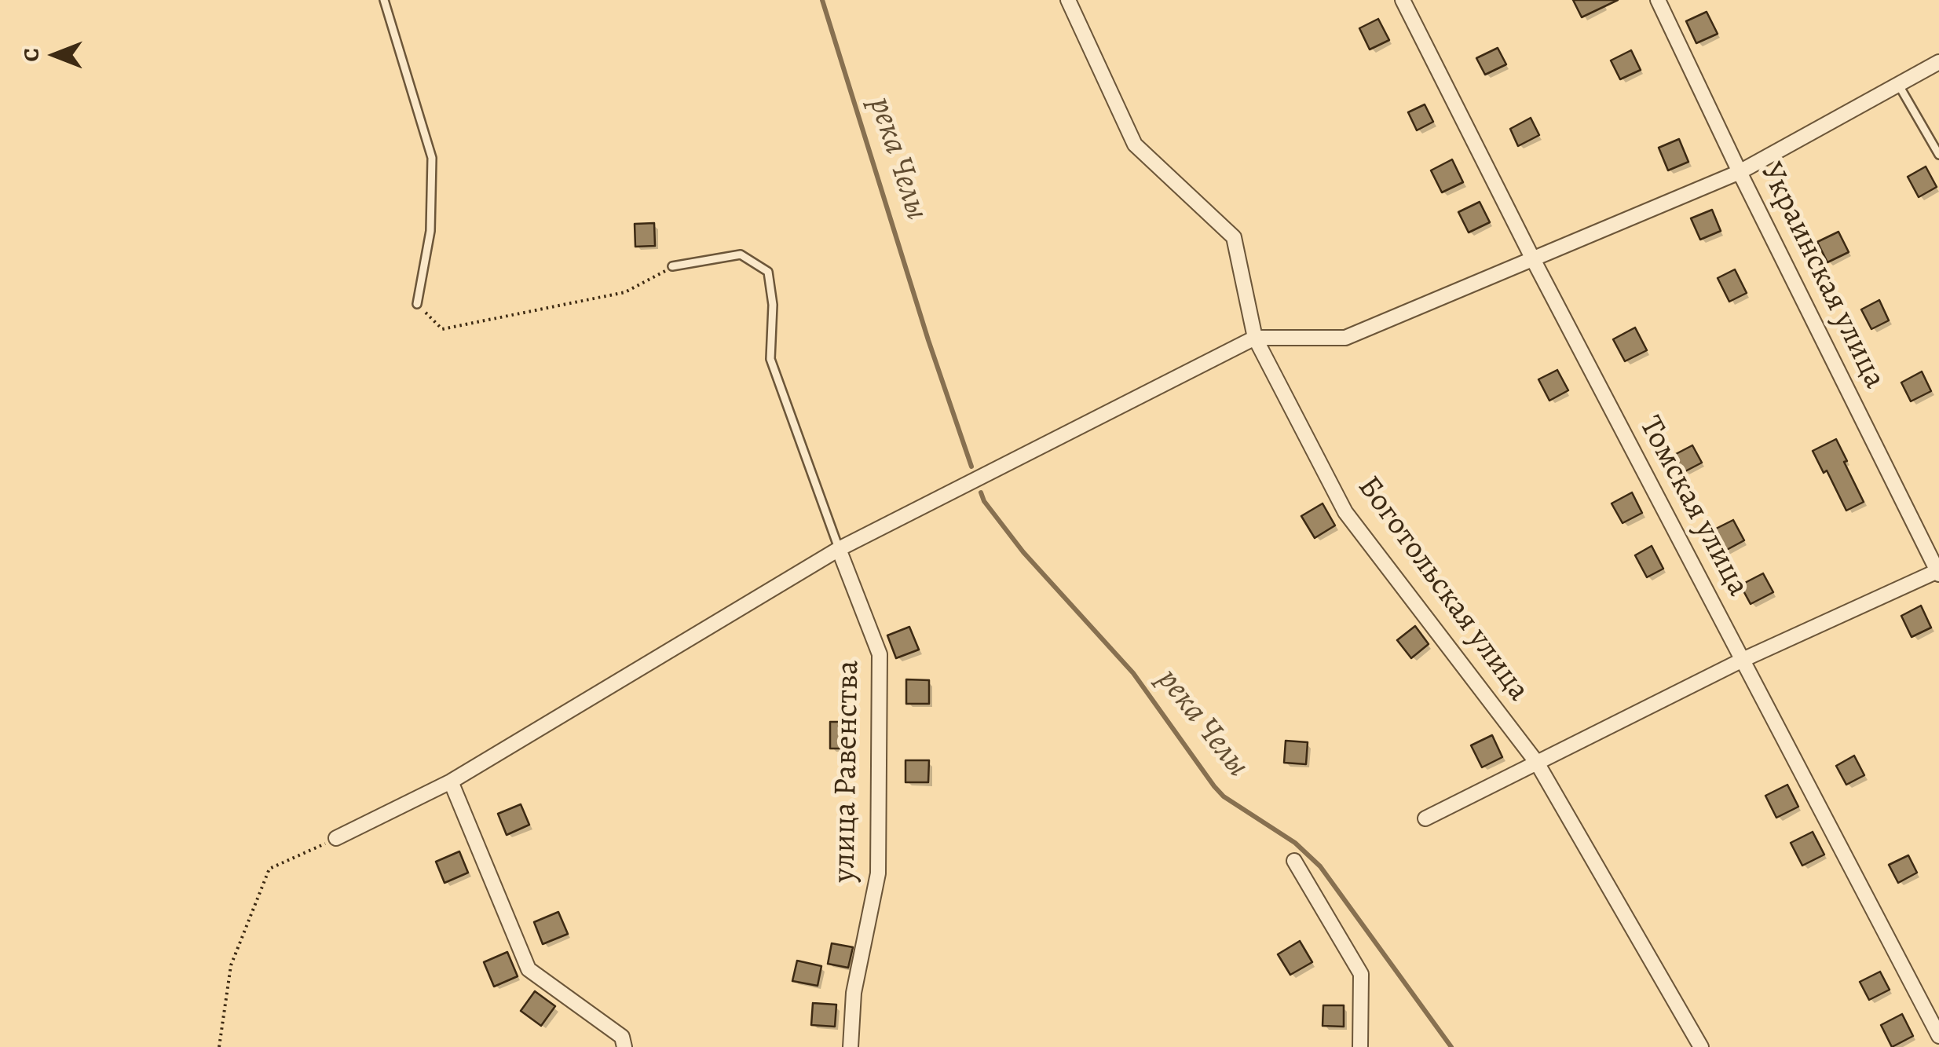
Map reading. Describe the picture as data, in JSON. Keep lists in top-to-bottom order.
{
  "streets": {
    "street": [
      "Украинская улица",
      "Томская улица",
      "Боготольская улица",
      "улица Равенства"
    ]
  },
  "water": ["река Челы"],
  "north": "left"
}
